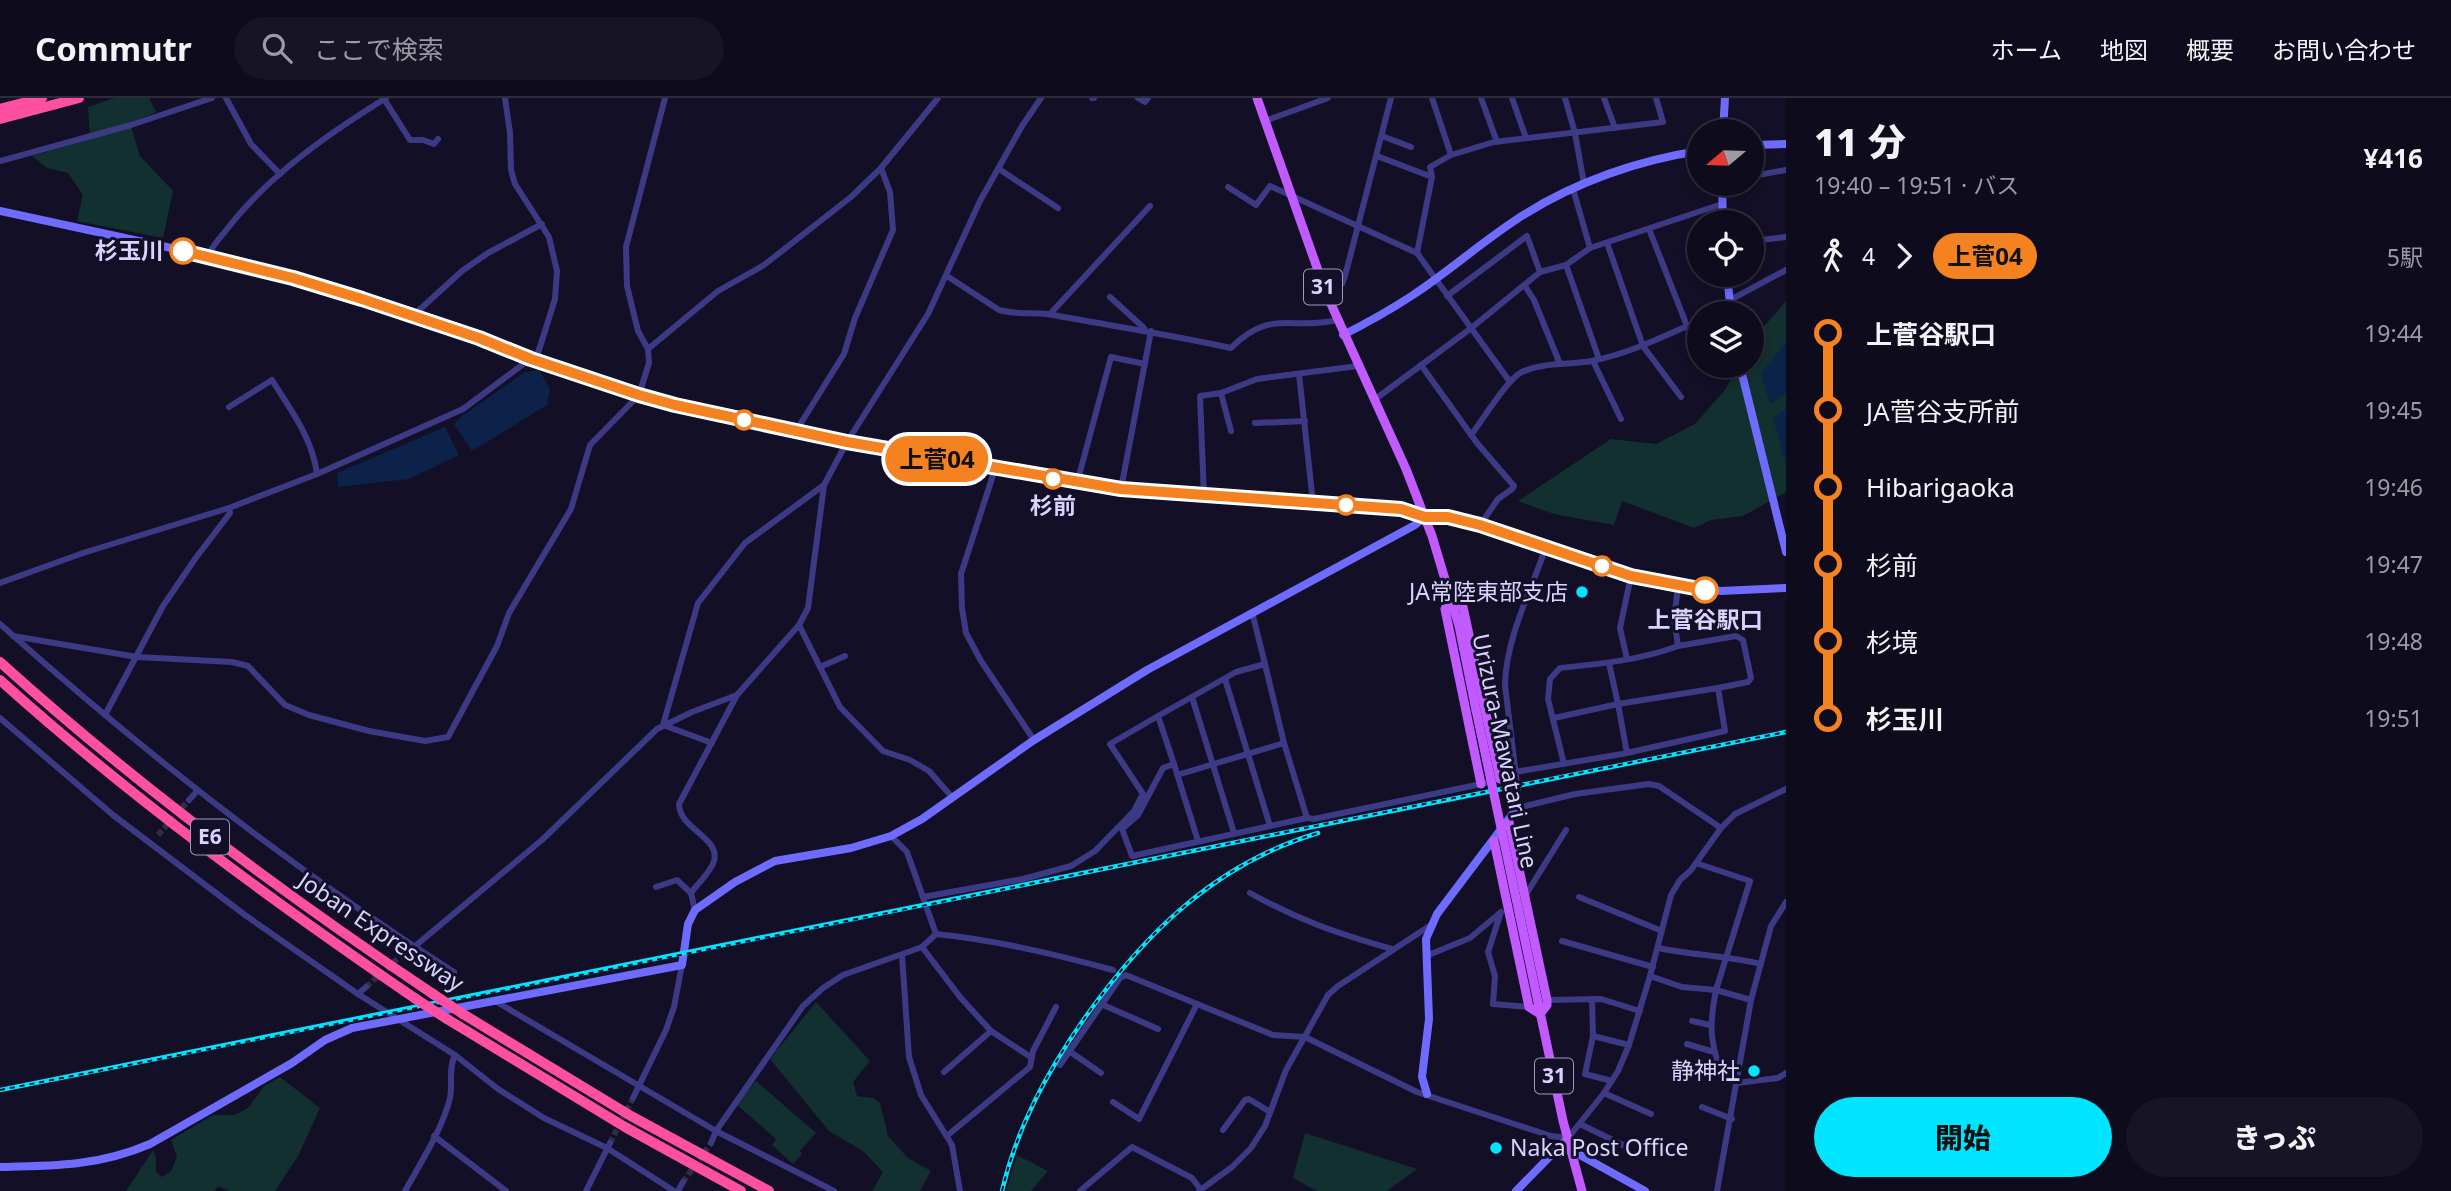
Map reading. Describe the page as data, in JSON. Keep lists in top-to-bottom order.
{
  "streets": {
    "highway": ["E6", "Joban Expressway"],
    "main road": ["31", "Urizura-Mawatari Line"]
  },
  "places": [
    "杉玉川",
    "杉前",
    "上菅谷駅口",
    "JA常陸東部支店",
    "静神社",
    "Naka Post Office"
  ],
  "lines": ["bus line 上菅04"],
  "north": "left",
  "page": {
    "header": "Commutr",
    "search": "ここで検索",
    "nav": [
      "ホーム",
      "地図",
      "概要",
      "お問い合わせ"
    ],
    "on_map": "上菅04",
    "heading": ["11 分", "19:40 – 19:51 · バス", "¥416"],
    "legs": ["4", "上菅04", "5駅"],
    "list": [
      {
        "name": "上菅谷駅口",
        "value": "19:44"
      },
      {
        "name": "JA菅谷支所前",
        "value": "19:45"
      },
      {
        "name": "Hibarigaoka",
        "value": "19:46"
      },
      {
        "name": "杉前",
        "value": "19:47"
      },
      {
        "name": "杉境",
        "value": "19:48"
      },
      {
        "name": "杉玉川",
        "value": "19:51"
      }
    ],
    "buttons": ["開始", "きっぷ"]
  }
}
